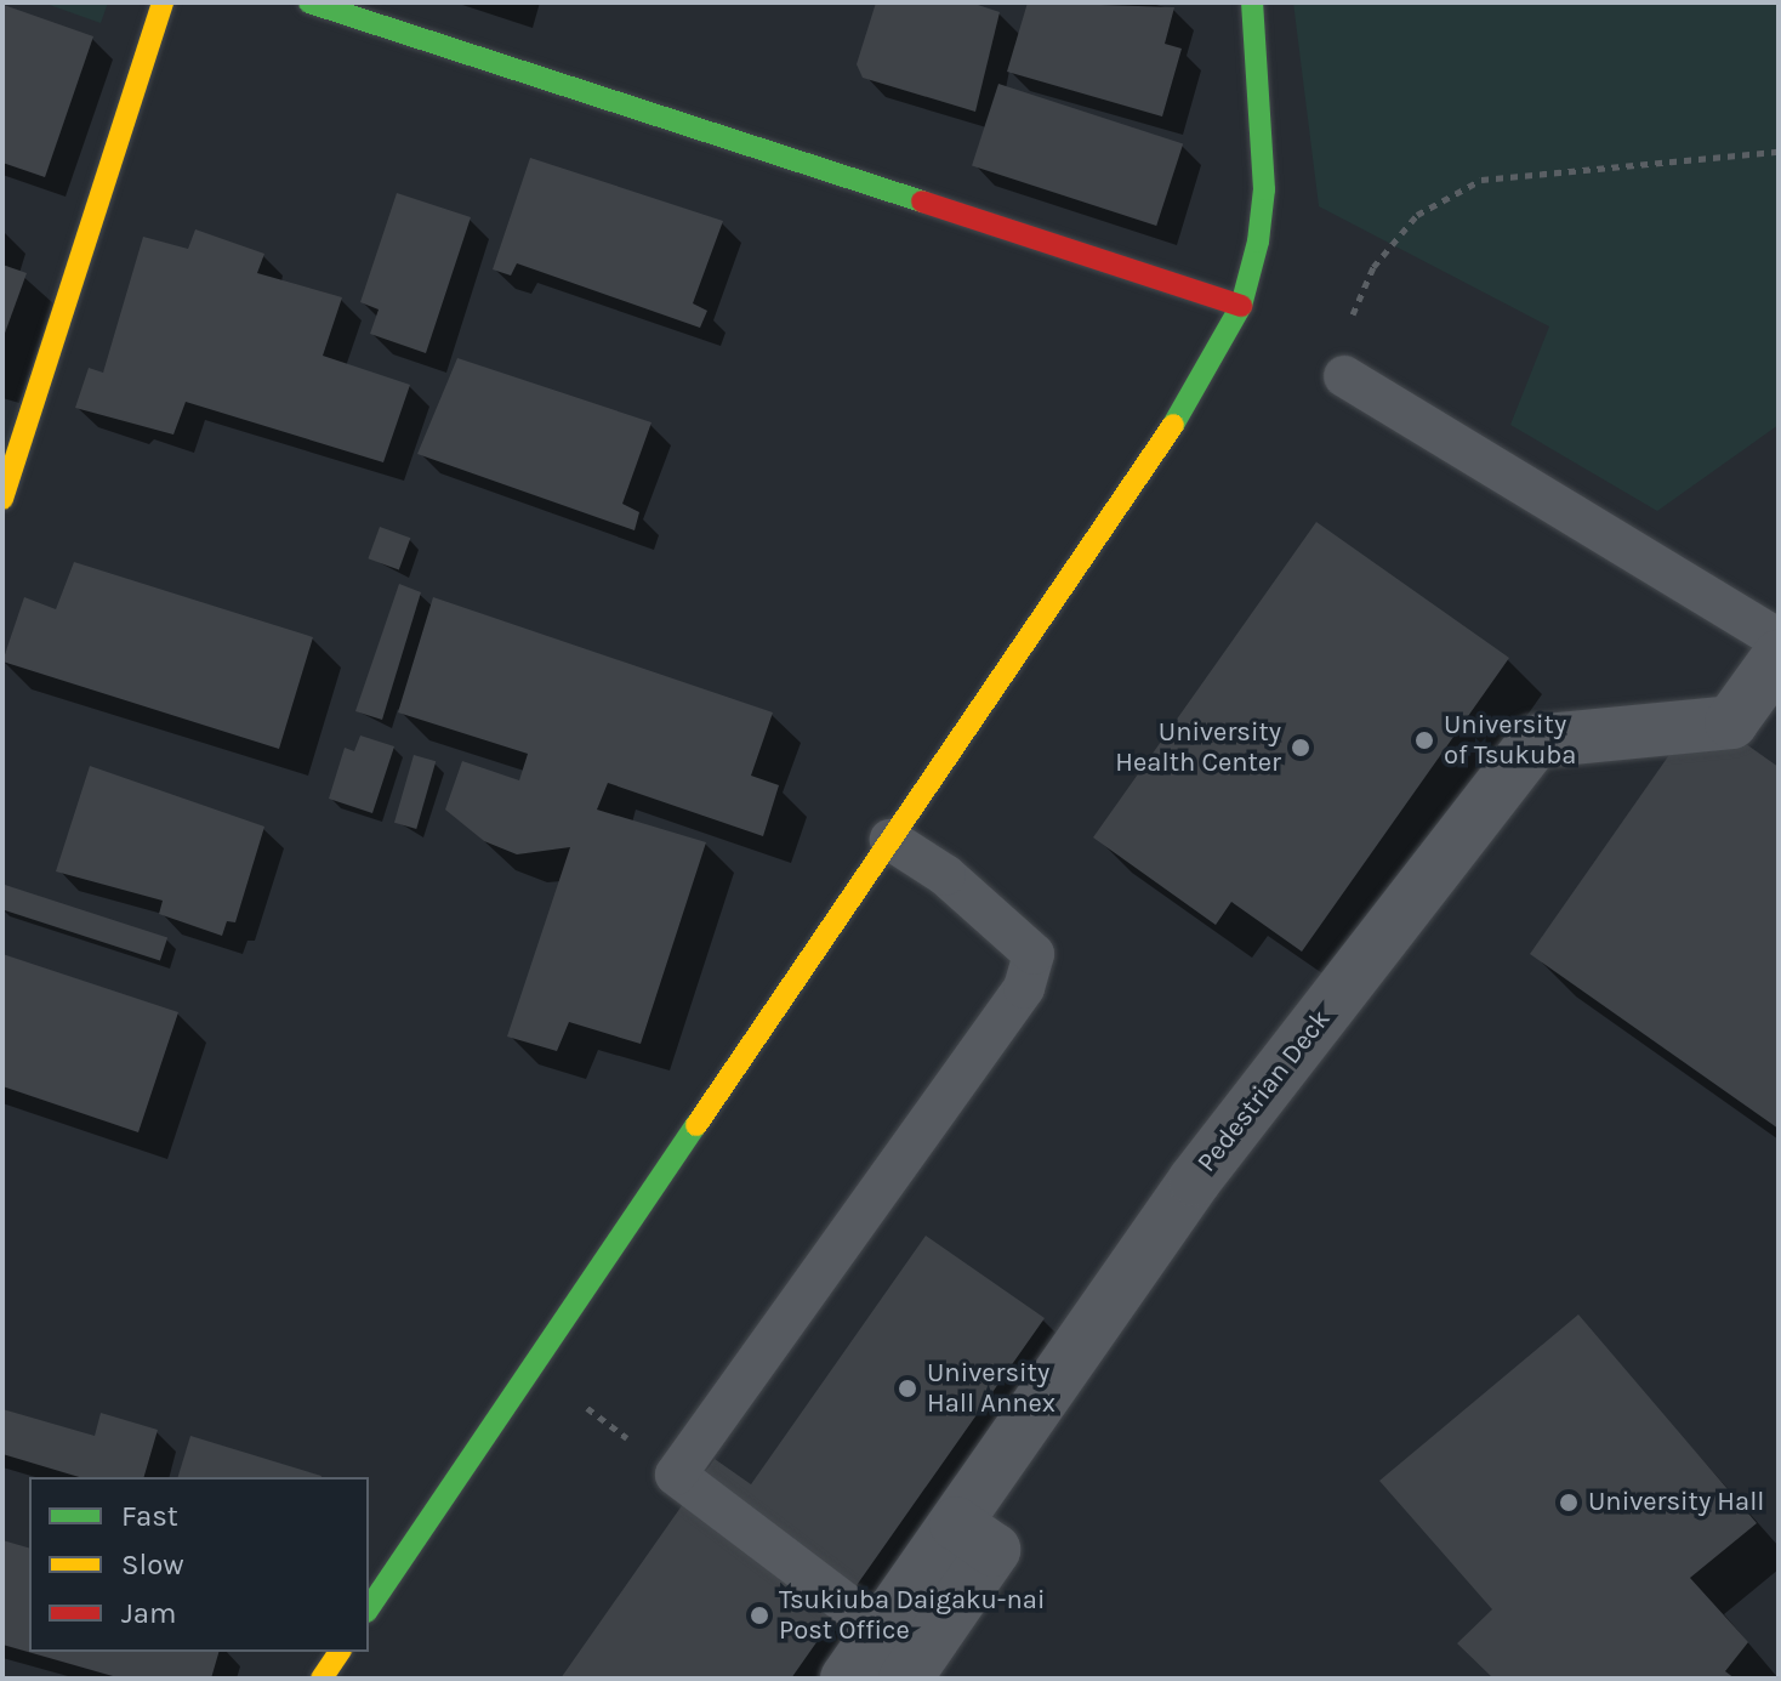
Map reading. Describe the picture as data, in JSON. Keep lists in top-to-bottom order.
{
  "streets": {
    "street": ["Pedestrian Deck"]
  },
  "places": [
    "University of Tsukuba",
    "University Health Center",
    "University Hall Annex",
    "University Hall",
    "Tsukiuba Daigaku-nai Post Office"
  ],
  "legend": ["Fast", "Slow", "Jam"]
}
